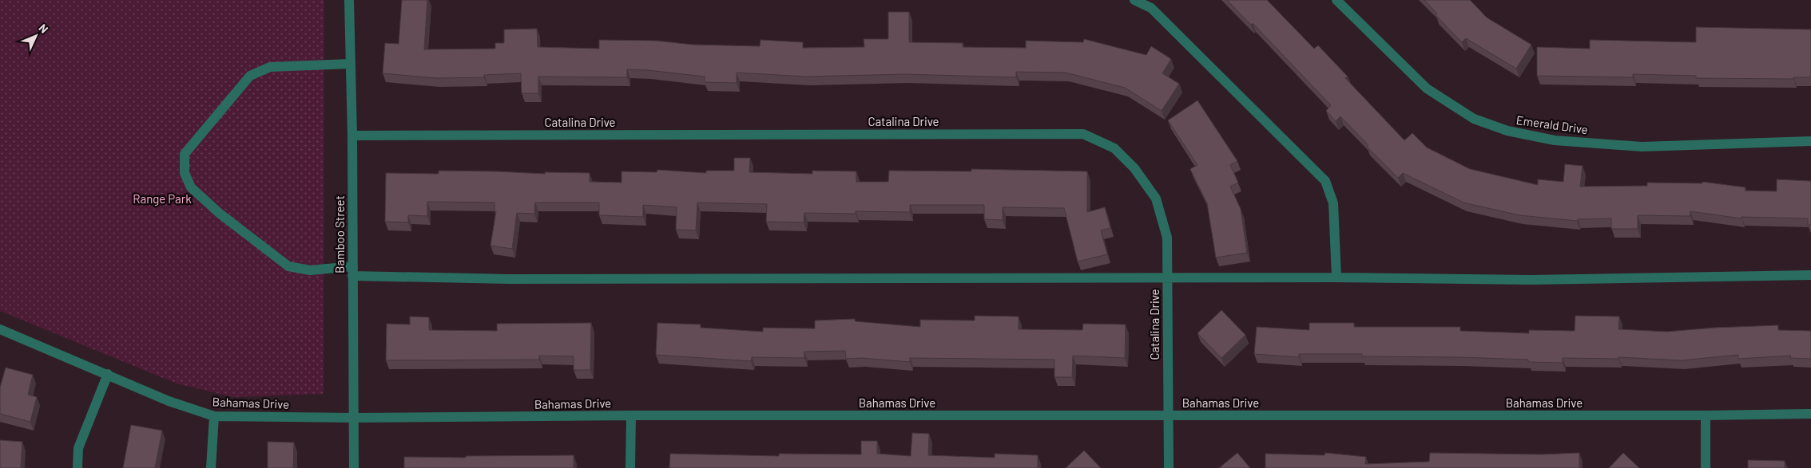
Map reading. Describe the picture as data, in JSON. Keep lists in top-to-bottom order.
{
  "streets": {
    "street": [
      "Catalina Drive",
      "Emerald Drive",
      "Bamboo Street",
      "Bahamas Drive"
    ]
  },
  "crossings": [
    ["Catalina Drive", "Bamboo Street"],
    ["Catalina Drive", "Bahamas Drive"],
    ["Bamboo Street", "Bahamas Drive"]
  ],
  "parks": ["Range Park"],
  "north": "top right"
}
